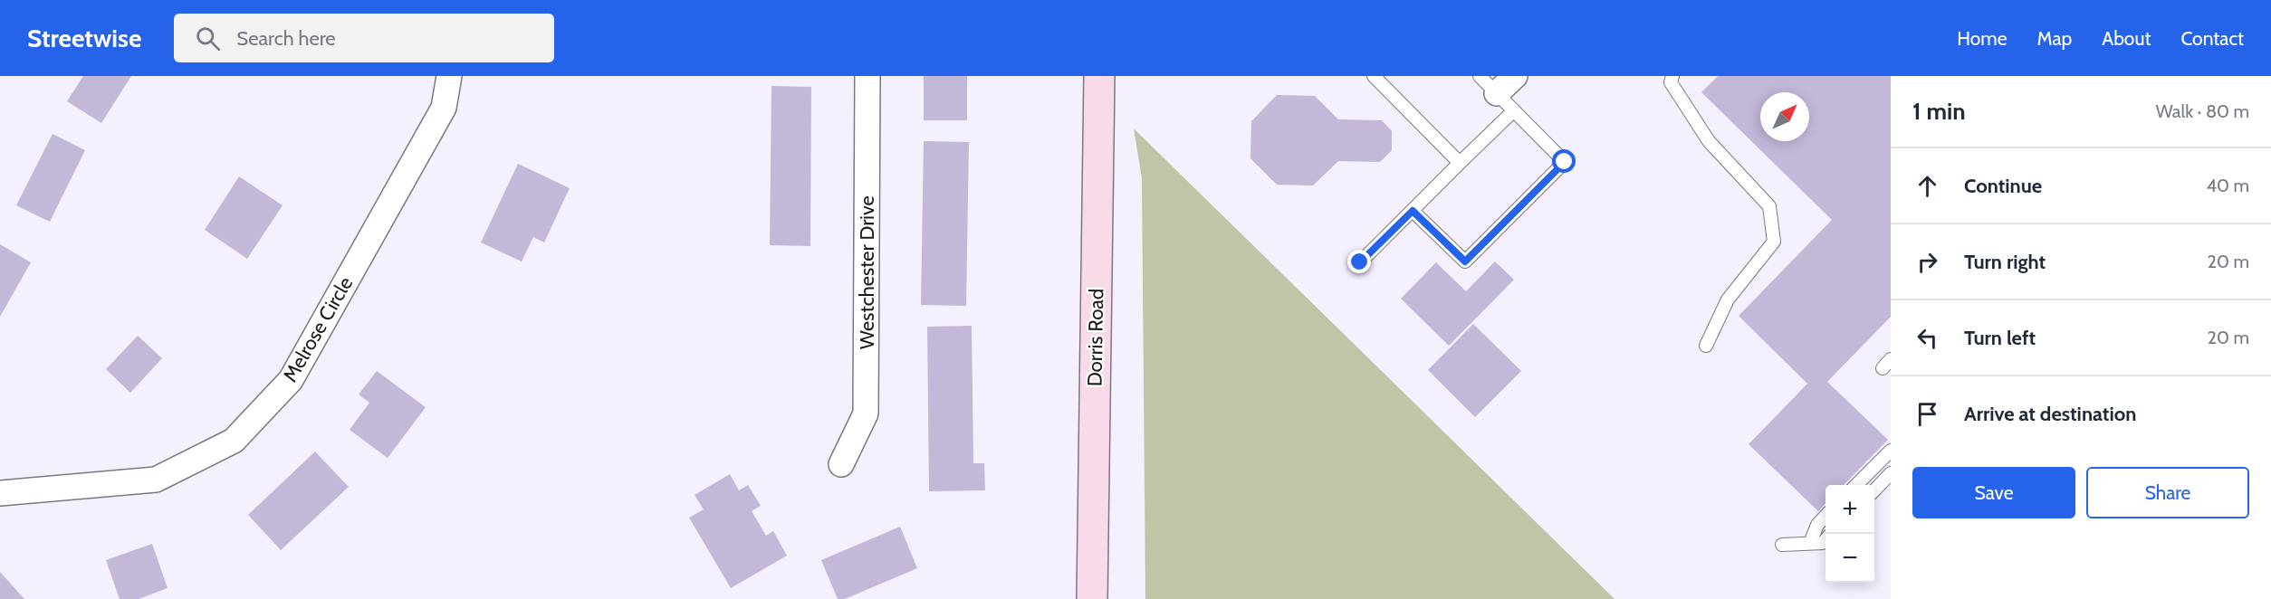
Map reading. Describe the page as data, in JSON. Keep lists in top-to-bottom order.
{
  "streets": {
    "street": ["Westchester Drive", "Melrose Circle", "Dorris Road"]
  },
  "north": "top right",
  "page": {
    "header": "Streetwise",
    "search": "Search here",
    "nav": [
      "Home",
      "Map",
      "About",
      "Contact"
    ],
    "heading": ["1 min", "Walk · 80 m"],
    "list": [
      ["Continue", "40 m"],
      ["Turn right", "20 m"],
      ["Turn left", "20 m"],
      "Arrive at destination"
    ],
    "buttons": ["Save", "Share"],
    "map_buttons": ["+", "−"]
  }
}
